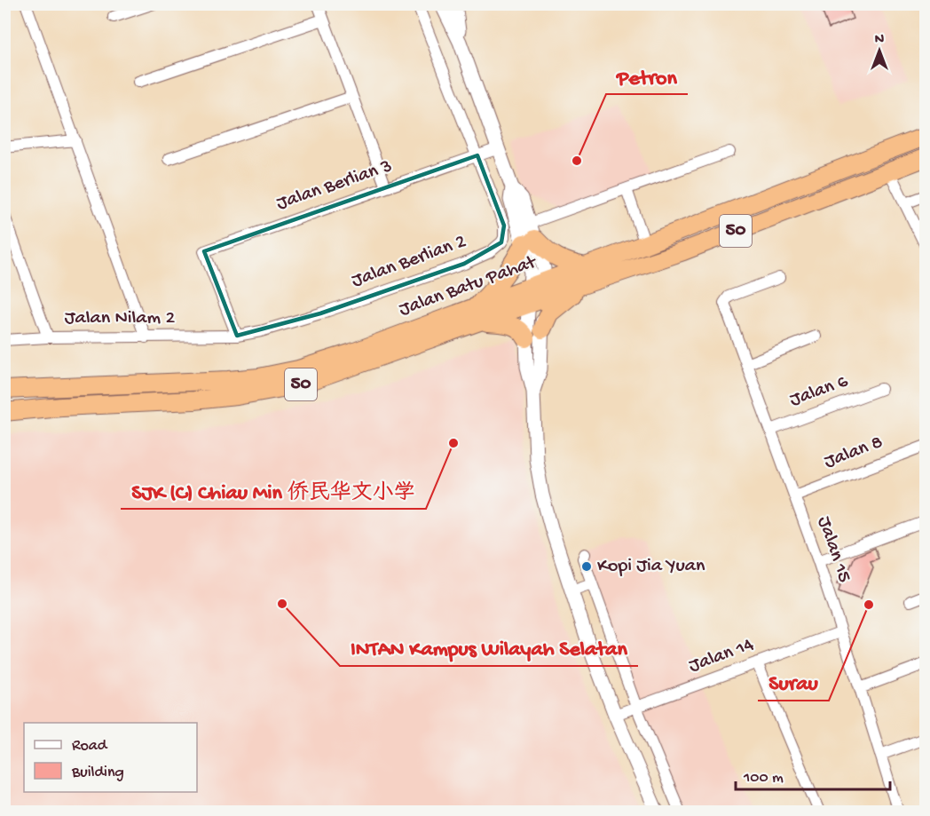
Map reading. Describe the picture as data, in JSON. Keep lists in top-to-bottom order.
{
  "streets": {
    "highway": ["50", "Jalan Batu Pahat"],
    "street": [
      "Jalan Berlian 3",
      "Jalan Berlian 2",
      "Jalan Nilam 2",
      "Jalan 6",
      "Jalan 8",
      "Jalan 15",
      "Jalan 14"
    ]
  },
  "crossings": [
    ["Jalan Berlian 3", "Jalan Berlian 2"],
    ["Jalan Berlian 3", "Jalan Nilam 2"],
    ["Jalan Berlian 2", "Jalan Nilam 2"],
    ["Jalan 6", "Jalan 15"],
    ["Jalan 8", "Jalan 15"],
    ["Jalan 15", "Jalan 14"]
  ],
  "places": [
    "Petron",
    "SJK (C) Chiau Min 侨民华文小学",
    "Kopi Jia Yuan",
    "INTAN Kampus Wilayah Selatan",
    "Surau"
  ],
  "legend": ["Road", "Building"],
  "scale_bar": "100 m",
  "north": "top"
}
